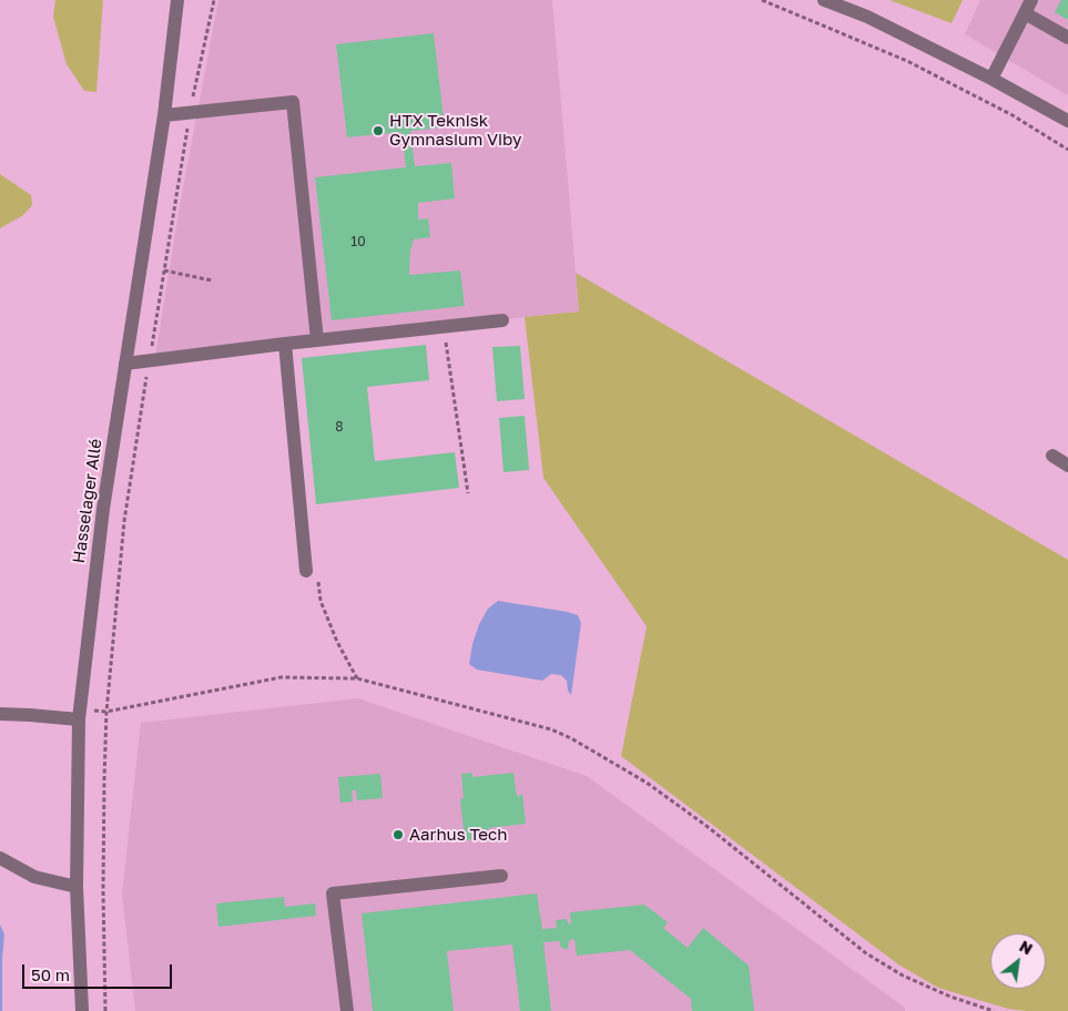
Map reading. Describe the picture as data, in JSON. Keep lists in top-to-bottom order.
{
  "streets": {
    "street": ["Hasselager Allé"]
  },
  "places": ["HTX Teknisk Gymnasium Viby", "Aarhus Tech"],
  "house_numbers": ["10", "8"],
  "scale_bar": "50 m",
  "north": "top right"
}
